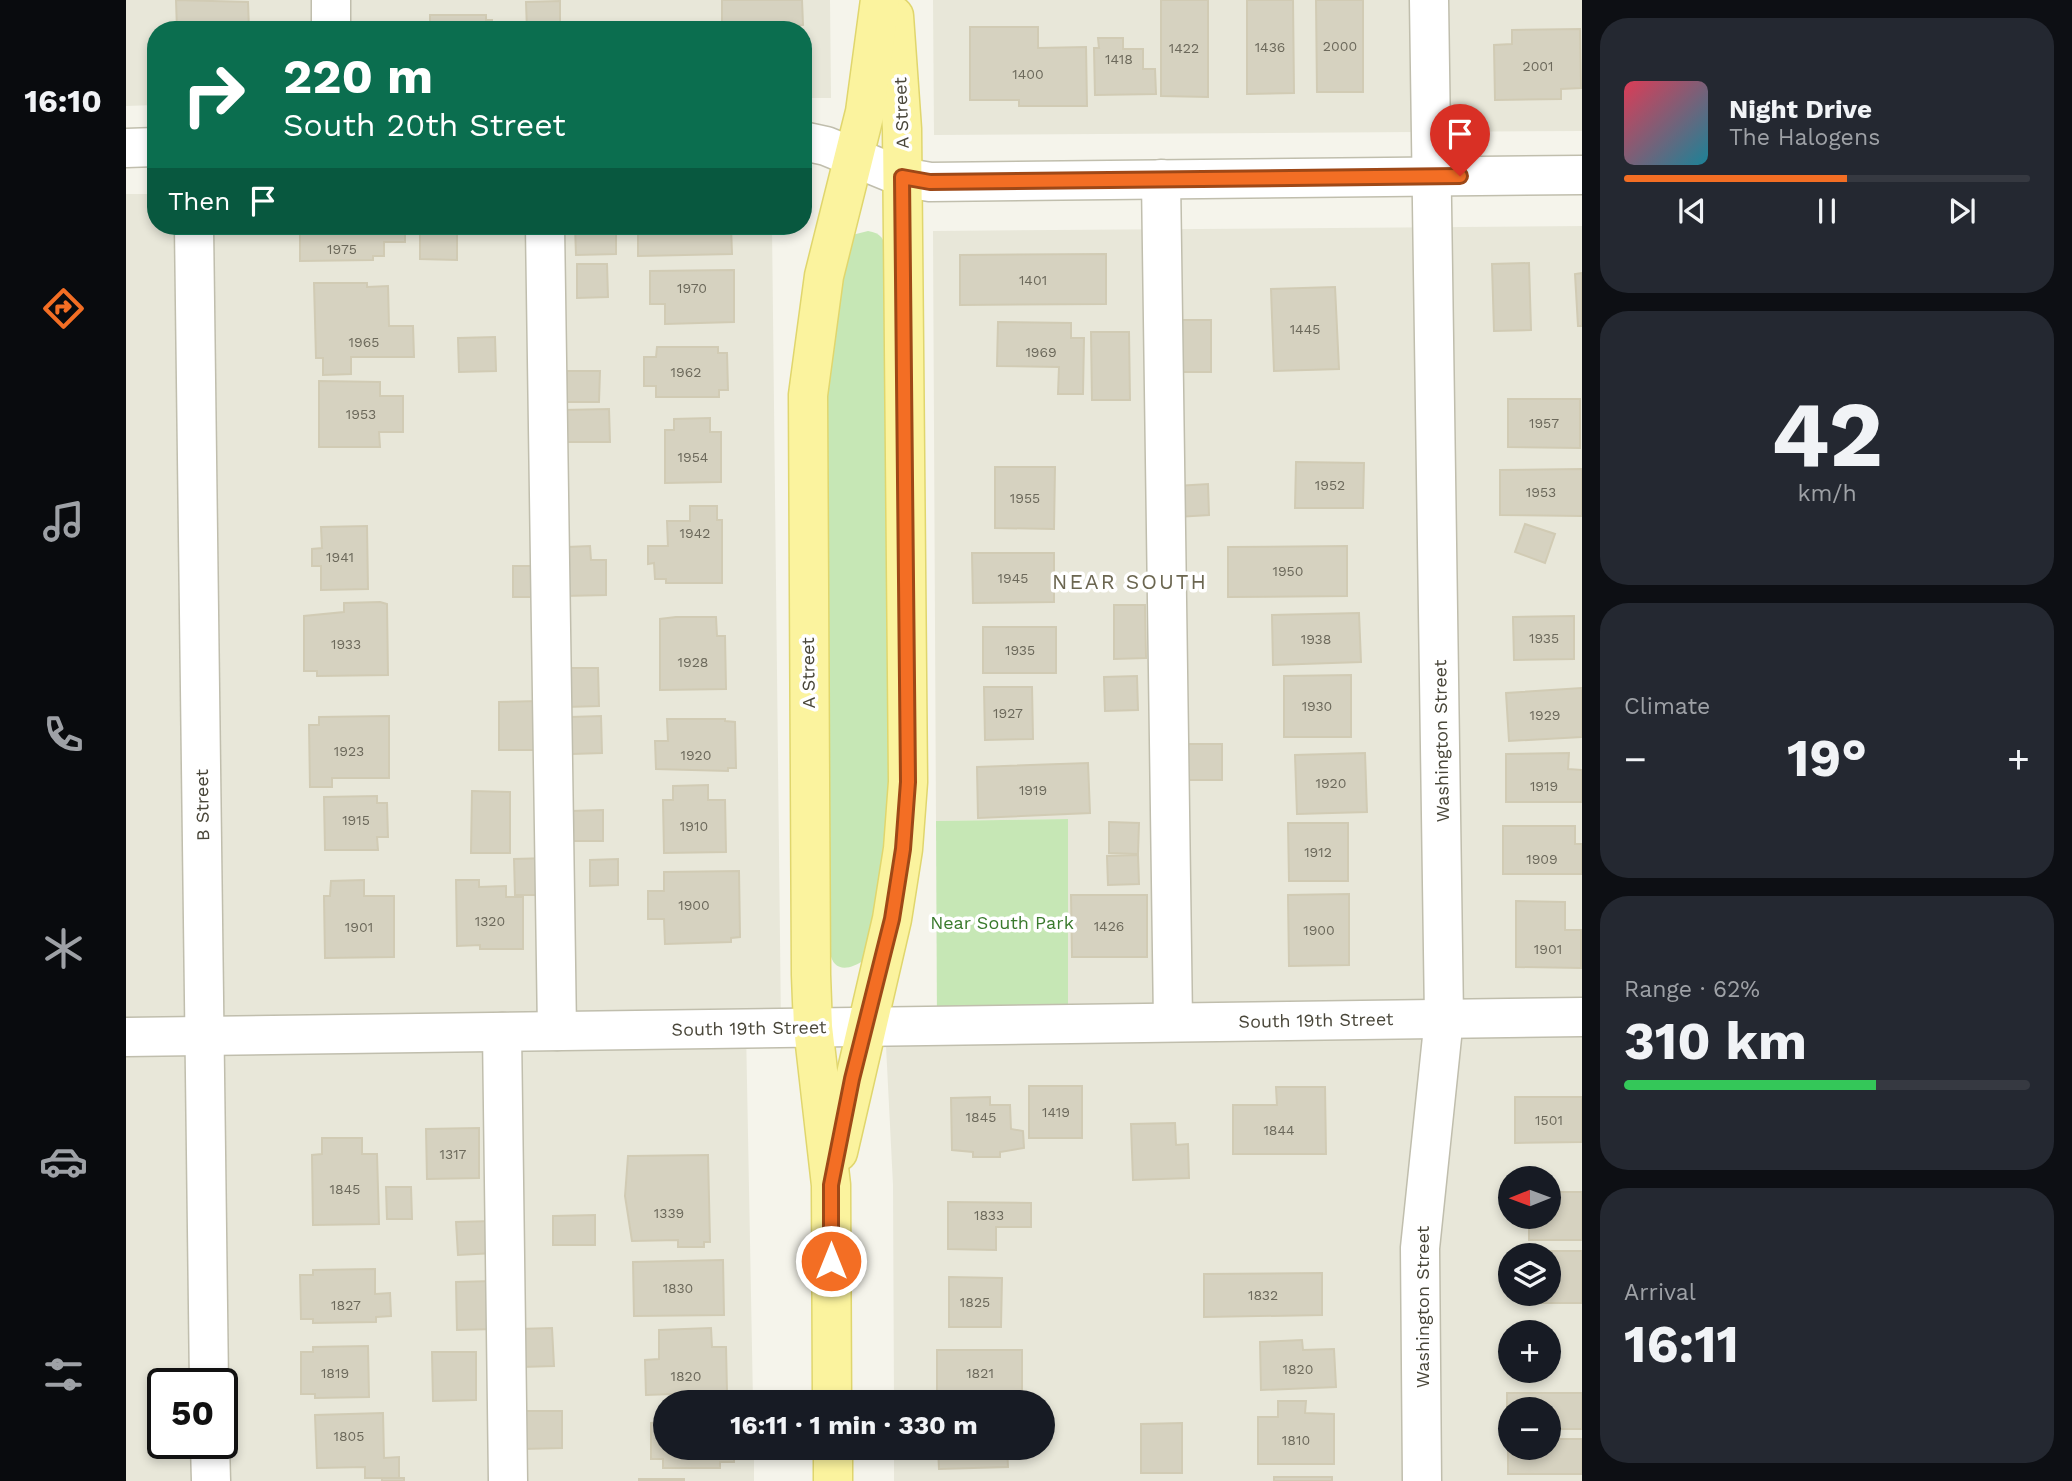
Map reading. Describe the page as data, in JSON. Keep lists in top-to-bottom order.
{
  "streets": {
    "main road": ["A Street"],
    "street": ["Washington Street", "B Street", "South 19th Street"]
  },
  "crossings": [
    ["A Street", "South 19th Street"],
    ["Washington Street", "South 19th Street"],
    ["B Street", "South 19th Street"]
  ],
  "districts": ["NEAR SOUTH"],
  "parks": ["Near South Park"],
  "house_numbers": [
    "2000",
    "1436",
    "1422",
    "1418",
    "2001",
    "1400",
    "1975",
    "1401",
    "1970",
    "1445",
    "1965",
    "1969",
    "1962",
    "1953",
    "1957",
    "1954",
    "1952",
    "1953",
    "1955",
    "1942",
    "1941",
    "1950",
    "1945",
    "1935",
    "1938",
    "1933",
    "1935",
    "1928",
    "1930",
    "1927",
    "1929",
    "1923",
    "1920",
    "1920",
    "1919",
    "1919",
    "1915",
    "1910",
    "1912",
    "1909",
    "1900",
    "1320",
    "1426",
    "1901",
    "1900",
    "1901",
    "1419",
    "1845",
    "1501",
    "1844",
    "1317",
    "1845",
    "1339",
    "1833",
    "1830",
    "1832",
    "1825",
    "1827",
    "1820",
    "1819",
    "1821",
    "1820",
    "1805",
    "1810"
  ],
  "north": "left",
  "page": {
    "tabs": "16:10",
    "turn": ["220 m", "South 20th Street"],
    "song": ["Night Drive", "The Halogens"],
    "then": "Then",
    "tile": [
      ["42", "km/h"],
      "Climate",
      ["Range · 62%", "310 km"],
      ["Arrival", "16:11"]
    ],
    "heat": ["−", "19°", "+"],
    "map_buttons": ["+", "−"],
    "limit": "50",
    "trip": "16:11 · 1 min · 330 m"
  }
}
